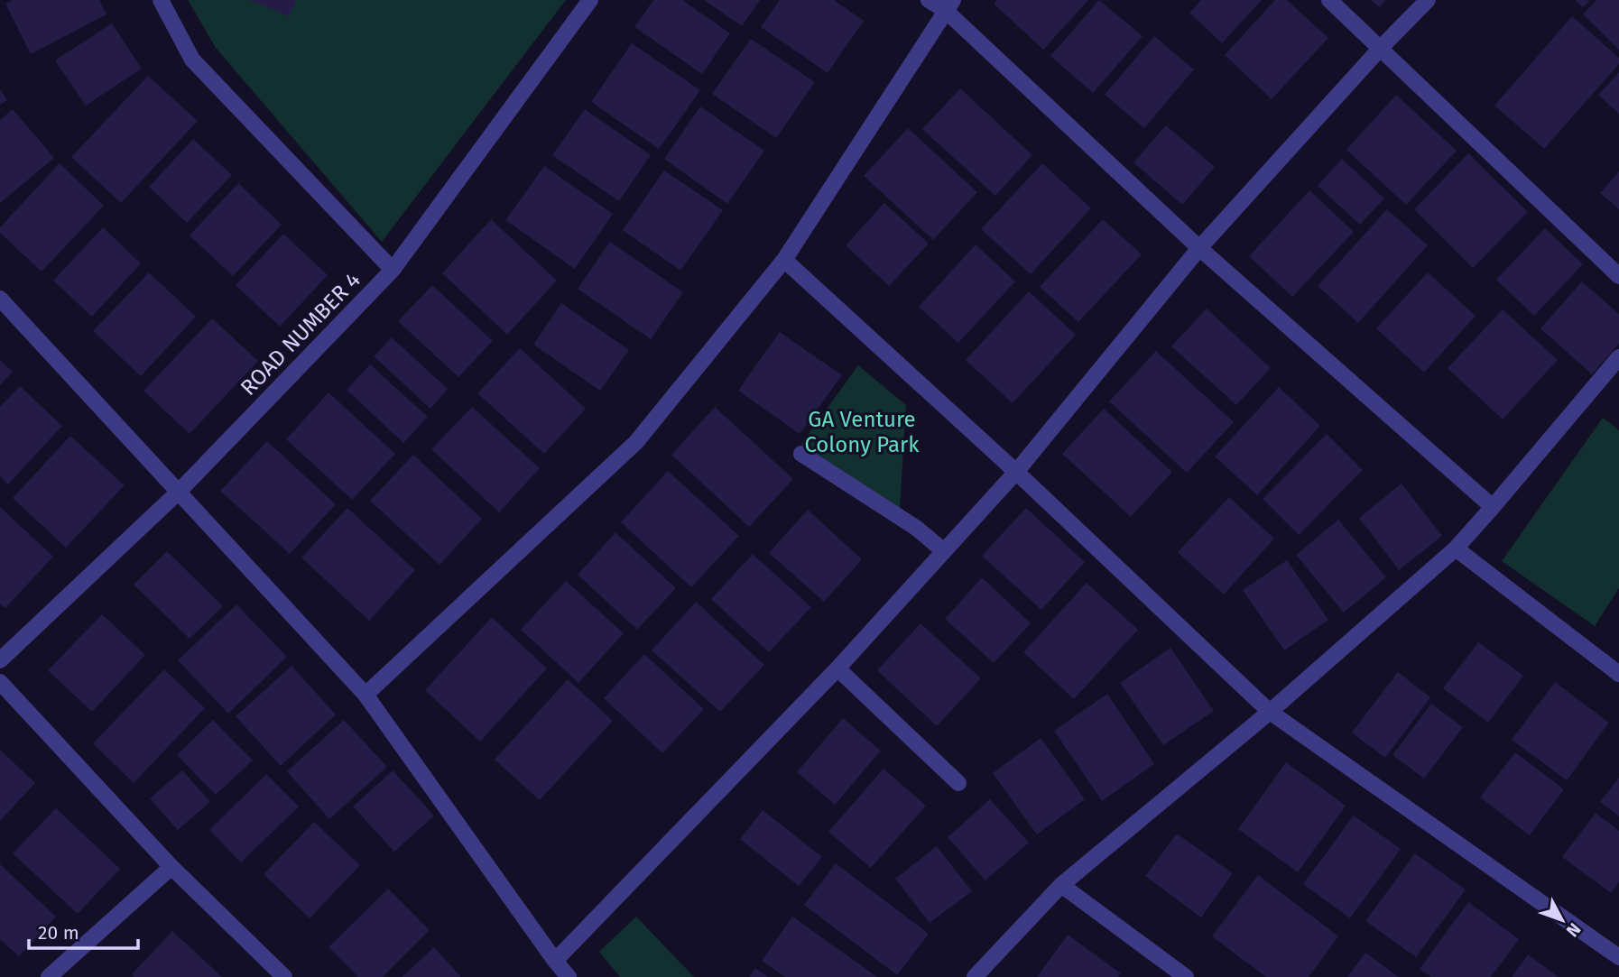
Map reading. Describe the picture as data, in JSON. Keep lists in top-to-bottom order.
{
  "streets": {
    "street": ["ROAD NUMBER 4"]
  },
  "parks": ["GA Venture Colony Park"],
  "scale_bar": "20 m",
  "north": "bottom right"
}
